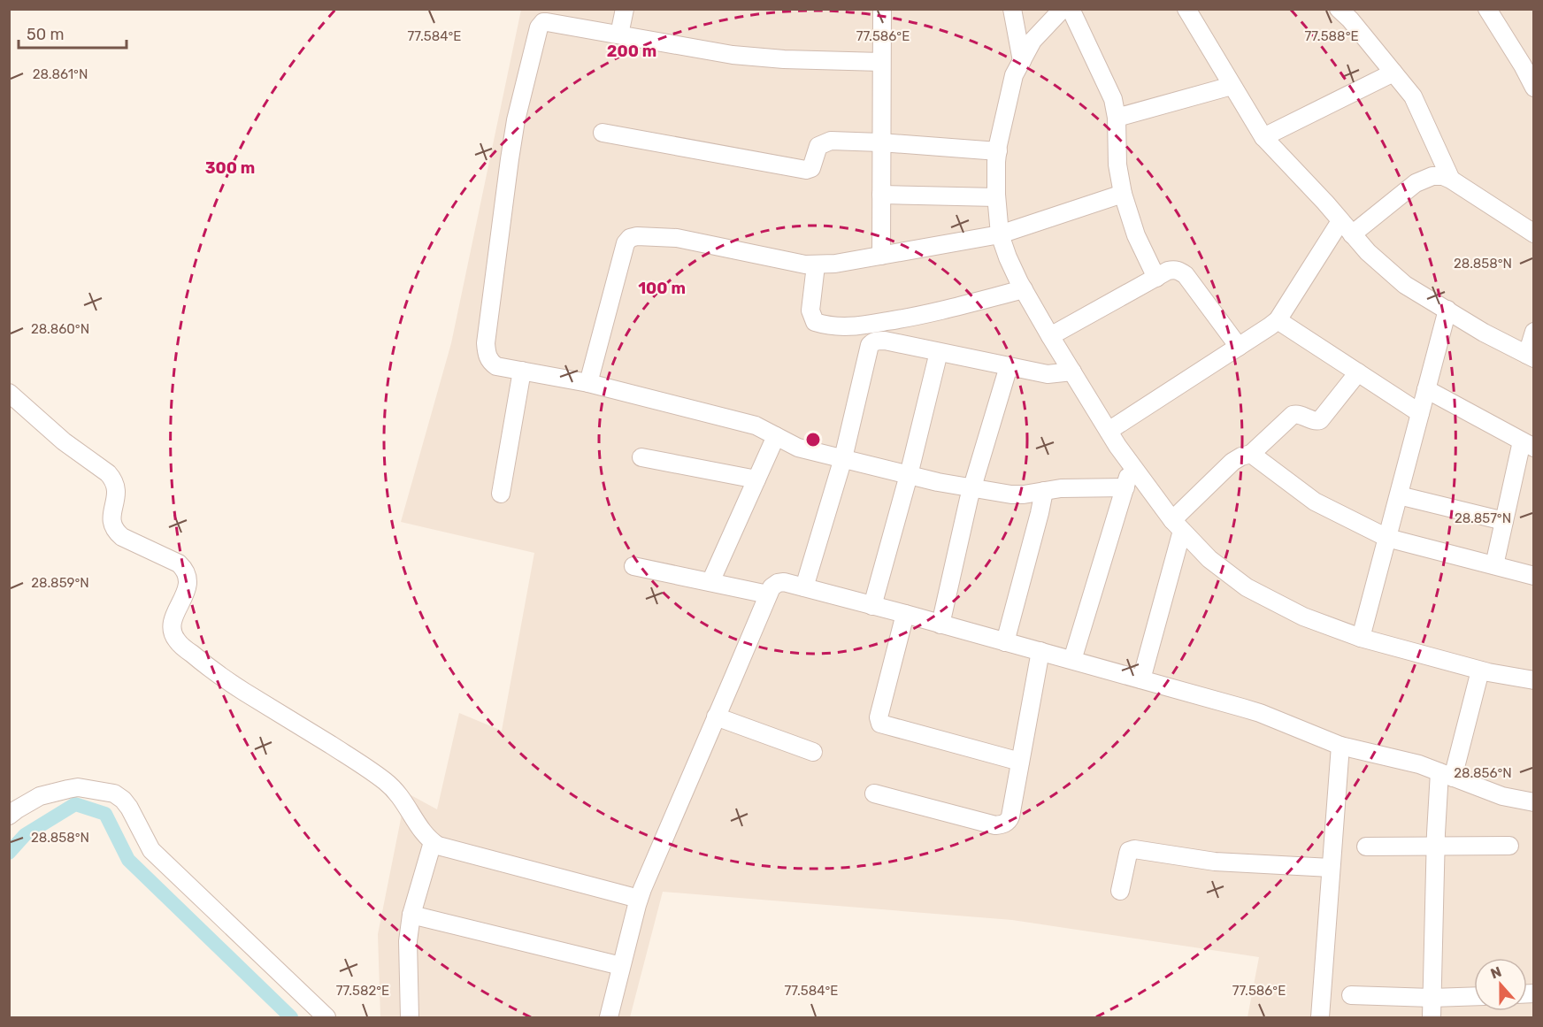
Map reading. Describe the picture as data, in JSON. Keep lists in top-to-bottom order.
{
  "scale_bar": "50 m",
  "north": "top",
  "coordinates": [
    "77.584°E",
    "77.586°E",
    "77.588°E",
    "28.861°N",
    "28.858°N",
    "28.860°N",
    "28.857°N",
    "28.859°N",
    "28.856°N",
    "77.582°E"
  ],
  "rings": ["200 m", "300 m", "100 m"]
}
